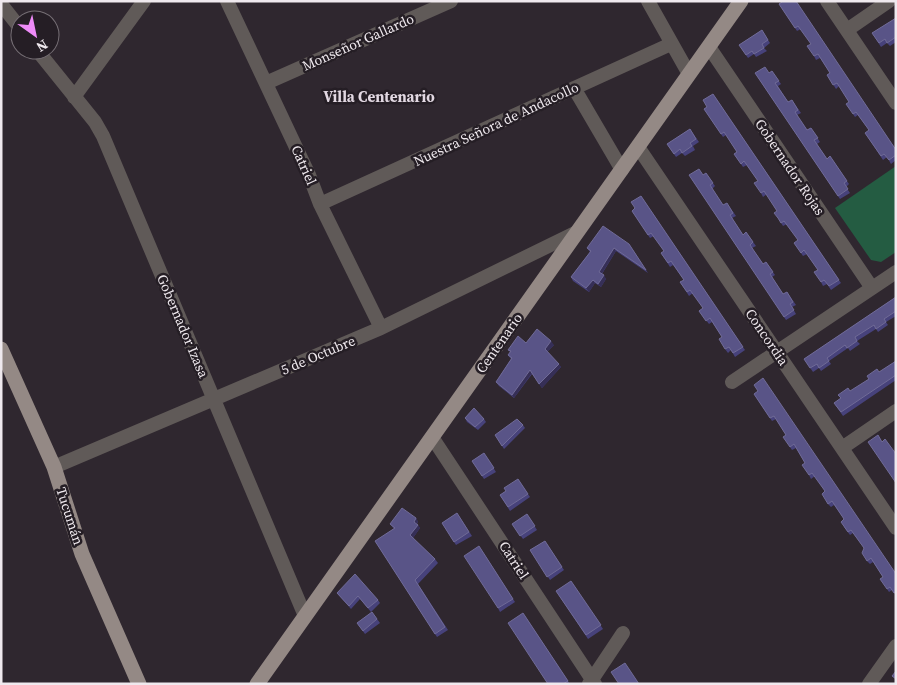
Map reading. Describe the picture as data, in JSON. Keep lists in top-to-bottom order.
{
  "streets": {
    "main road": ["Centenario", "Tucumán"],
    "street": [
      "Monseñor Gallardo",
      "Nuestra Señora de Andacollo",
      "Catriel",
      "Gobernador Rojas",
      "Gobernador Izasa",
      "Concordia",
      "5 de Octubre"
    ]
  },
  "crossings": [
    ["Monseñor Gallardo", "Catriel"],
    ["Nuestra Señora de Andacollo", "Catriel"],
    ["Catriel", "Centenario"],
    ["Catriel", "5 de Octubre"],
    ["Gobernador Rojas", "Centenario"],
    ["Gobernador Izasa", "Centenario"],
    ["Gobernador Izasa", "5 de Octubre"],
    ["Concordia", "Centenario"],
    ["Centenario", "5 de Octubre"],
    ["5 de Octubre", "Tucumán"]
  ],
  "districts": ["Villa Centenario"],
  "north": "bottom right"
}
